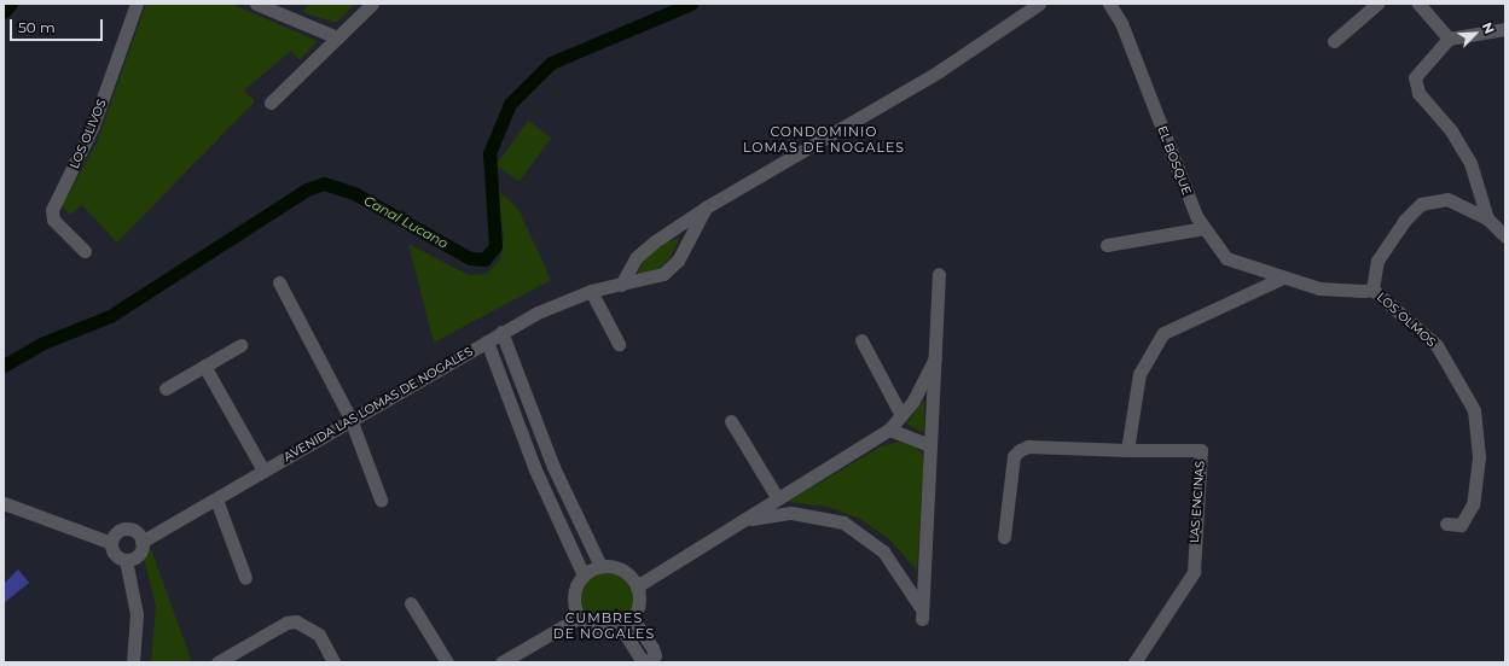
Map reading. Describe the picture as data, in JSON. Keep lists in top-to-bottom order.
{
  "streets": {
    "street": [
      "LOS OLIVOS",
      "EL BOSQUE",
      "LOS OLMOS",
      "AVENIDA LAS LOMAS DE NOGALES",
      "LAS ENCINAS"
    ]
  },
  "crossings": [
    ["EL BOSQUE", "LOS OLMOS"]
  ],
  "districts": ["CONDOMINIO LOMAS DE NOGALES", "CUMBRES DE NOGALES"],
  "water": ["Canal Lucano"],
  "scale_bar": "50 m",
  "north": "top right"
}
